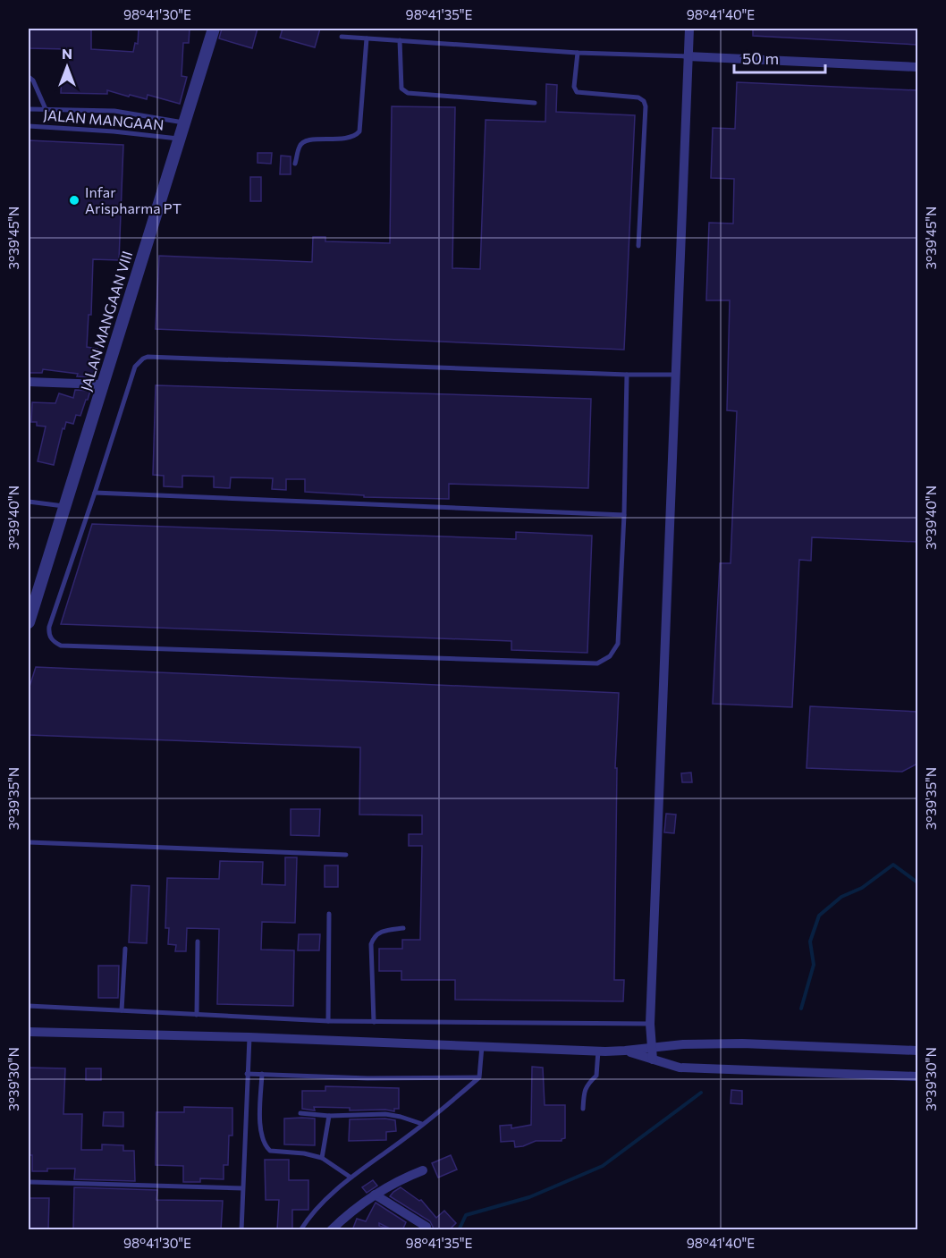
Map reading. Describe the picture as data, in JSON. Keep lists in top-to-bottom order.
{
  "streets": {
    "street": ["JALAN MANGAAN VIII"],
    "lane": ["JALAN MANGAAN"]
  },
  "crossings": [
    ["JALAN MANGAAN", "JALAN MANGAAN VIII"]
  ],
  "places": ["Infar Arispharma PT"],
  "scale_bar": "50 m",
  "north": "top",
  "coordinates": [
    "98°41'30\"E",
    "98°41'35\"E",
    "98°41'40\"E",
    "3°39'45\"N",
    "3°39'40\"N",
    "3°39'35\"N",
    "3°39'30\"N"
  ]
}
